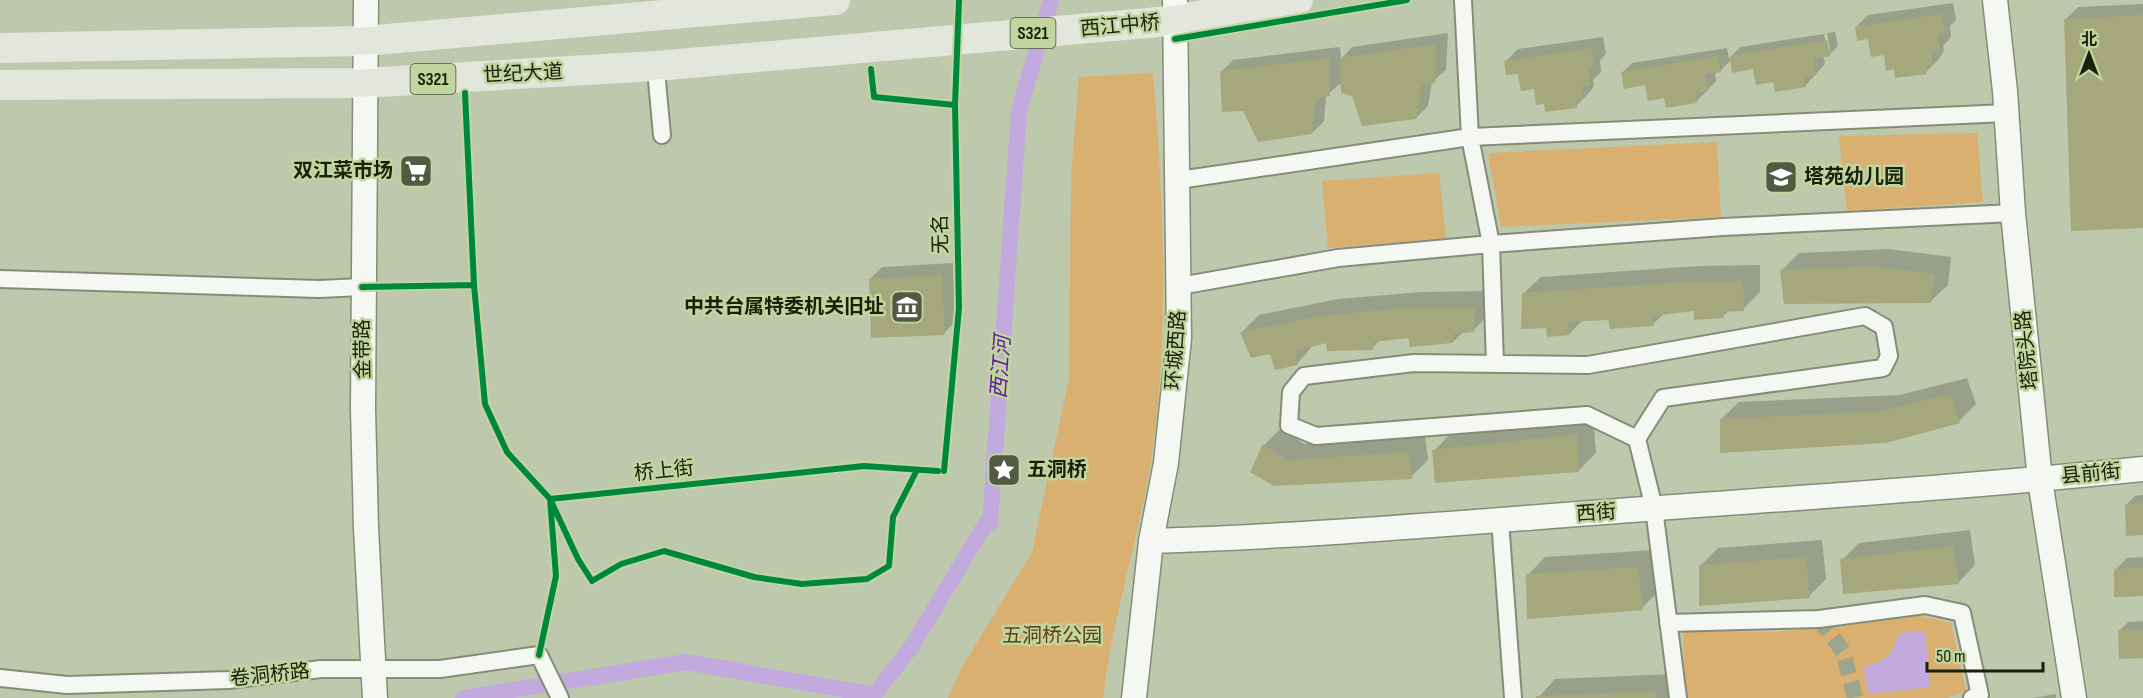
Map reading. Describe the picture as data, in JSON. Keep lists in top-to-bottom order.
{
  "streets": {
    "main road": ["西江中桥", "S321", "世纪大道"],
    "street": [
      "金带路",
      "环城西路",
      "塔院头路",
      "县前街",
      "西街",
      "卷洞桥路"
    ],
    "cycle path": ["无名", "桥上街"]
  },
  "crossings": [
    ["西江中桥", "S321"],
    ["西江中桥", "世纪大道"],
    ["西江中桥", "环城西路"],
    ["S321", "金带路"],
    ["S321", "环城西路"],
    ["世纪大道", "金带路"],
    ["金带路", "卷洞桥路"],
    ["环城西路", "西街"],
    ["塔院头路", "县前街"],
    ["塔院头路", "西街"],
    ["县前街", "西街"]
  ],
  "water": ["西江河"],
  "parks": ["五洞桥公园"],
  "places": {
    "supermarket": ["双江菜市场"],
    "school or university": ["塔苑幼儿园"],
    "museum": ["中共台属特委机关旧址"],
    "place": ["五洞桥"]
  },
  "scale_bar": "50 m",
  "north": "top"
}
